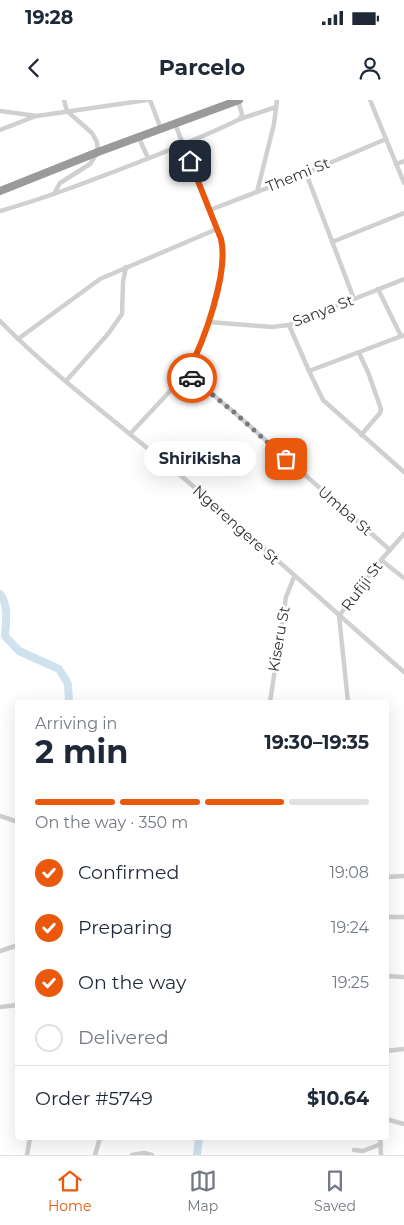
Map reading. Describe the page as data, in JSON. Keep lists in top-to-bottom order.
{
  "streets": {
    "street": [
      "Themi St",
      "Sanya St",
      "Umba St",
      "Ngerengere St",
      "Rufiji St",
      "Kiseru St"
    ]
  },
  "crossings": [
    ["Umba St", "Rufiji St"],
    ["Ngerengere St", "Rufiji St"],
    ["Ngerengere St", "Kiseru St"]
  ],
  "places": ["Shirikisha"],
  "page": {
    "status": "19:28",
    "header": "Parcelo",
    "bubble": "Shirikisha",
    "heading": ["2 min", "Arriving in", "19:30–19:35"],
    "panel": ["Order #5749", "$10.64"],
    "bar": "On the way · 350 m",
    "list": [
      ["Confirmed", "19:08"],
      ["Preparing", "19:24"],
      ["On the way", "19:25"],
      "Delivered"
    ],
    "tabs": ["Home", "Map", "Saved"]
  }
}
